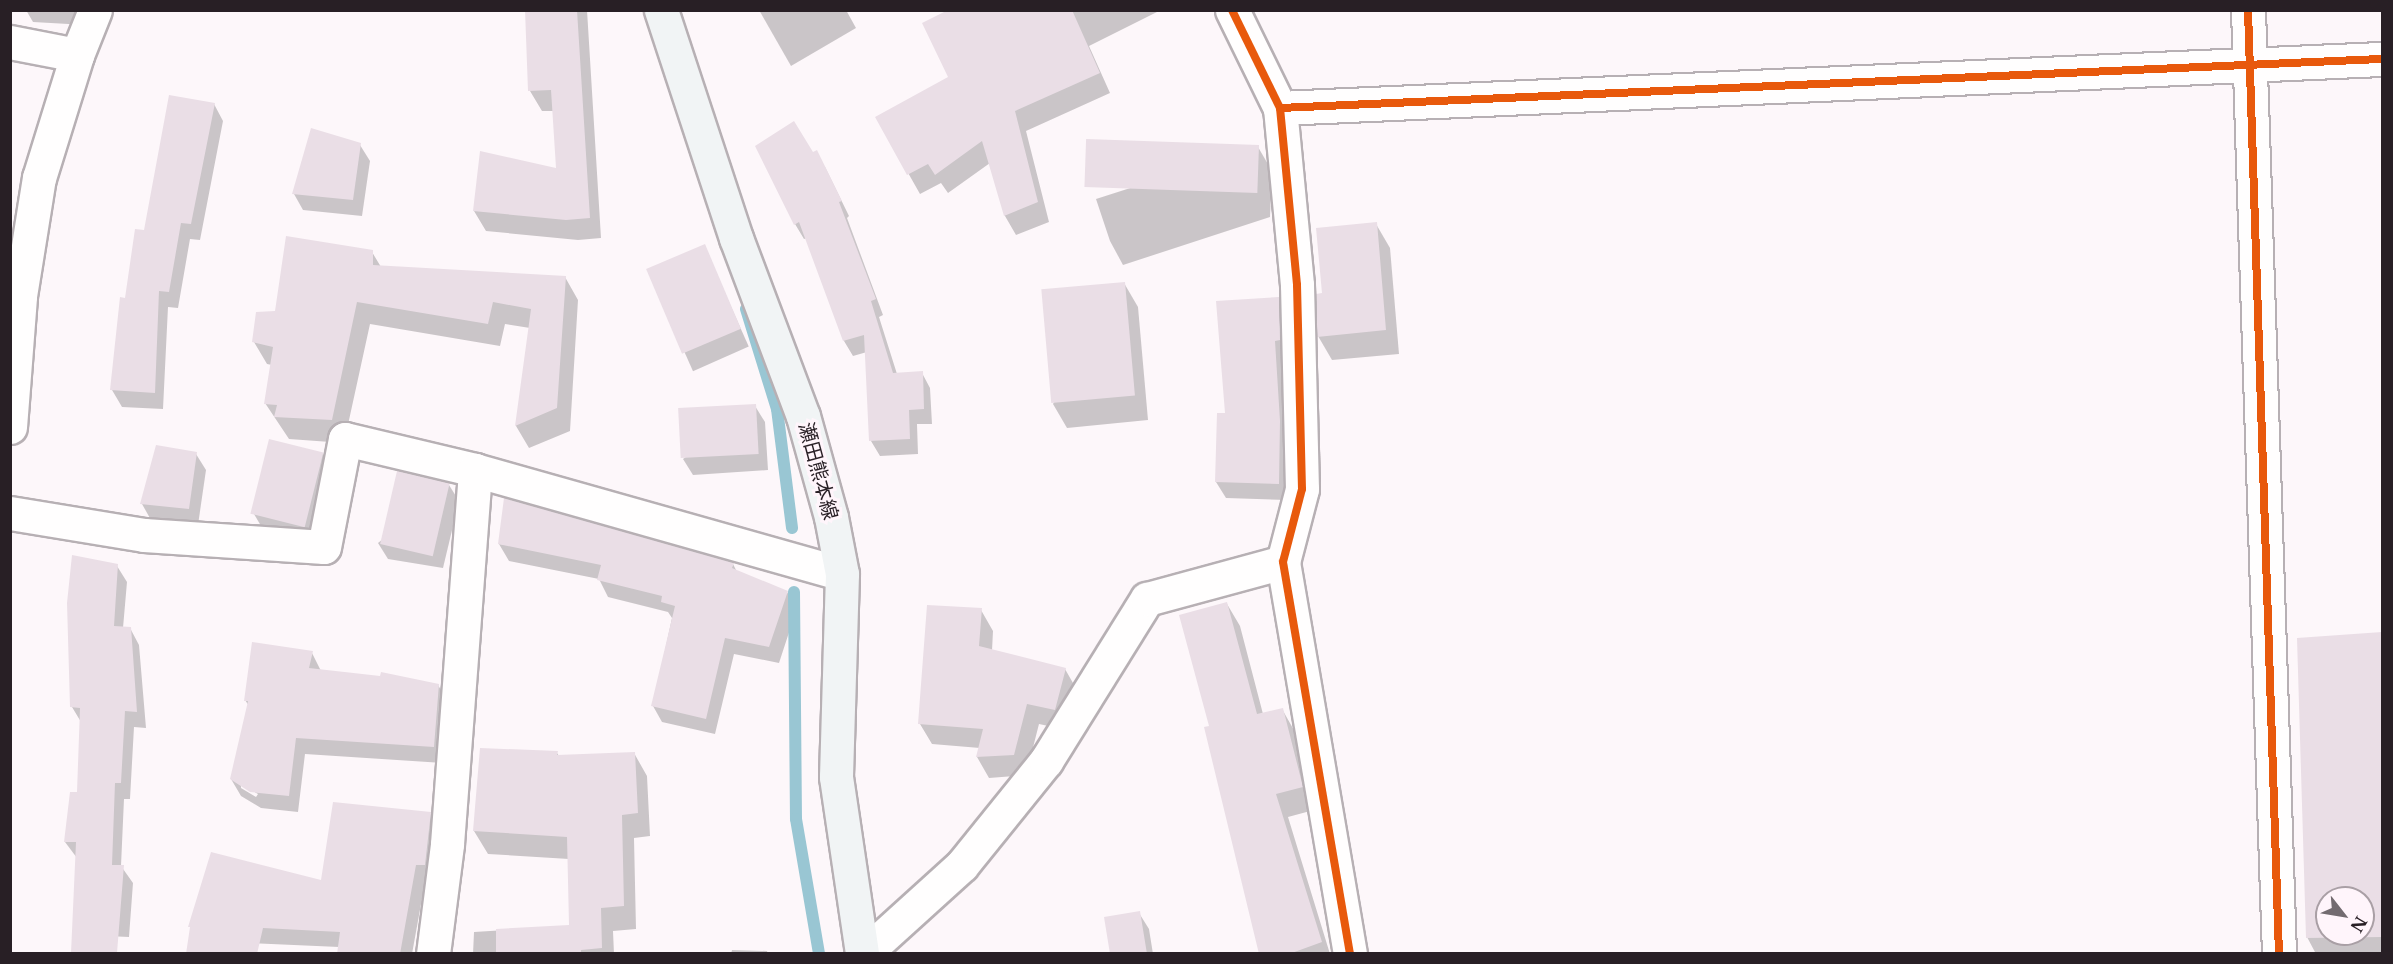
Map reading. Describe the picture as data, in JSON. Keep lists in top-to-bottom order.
{
  "streets": {
    "main road": ["瀬田熊本線"]
  },
  "north": "bottom right"
}
